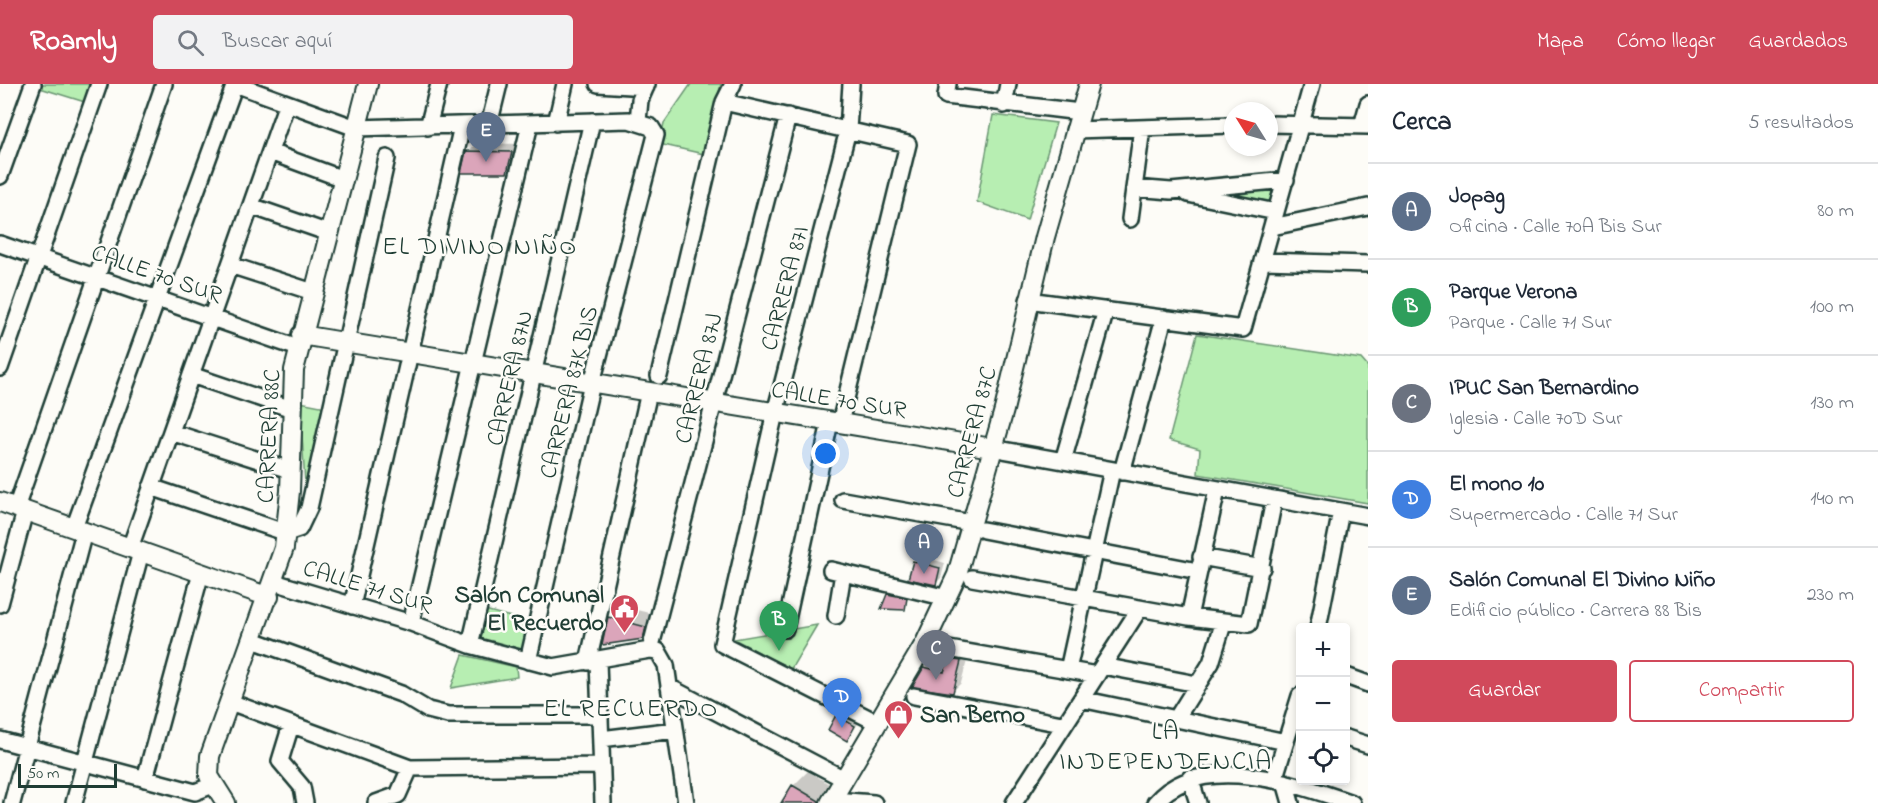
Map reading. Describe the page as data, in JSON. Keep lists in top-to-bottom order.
{
  "streets": {
    "street": [
      "CALLE 70 SUR",
      "CARRERA 87I",
      "CARRERA 87N",
      "CARRERA 87J",
      "CARRERA 87K BIS",
      "CARRERA 87C",
      "CARRERA 88C",
      "CALLE 71 SUR"
    ]
  },
  "crossings": [
    ["CALLE 70 SUR", "CARRERA 87I"],
    ["CALLE 70 SUR", "CARRERA 87N"],
    ["CALLE 70 SUR", "CARRERA 87J"],
    ["CALLE 70 SUR", "CARRERA 87K BIS"],
    ["CALLE 70 SUR", "CARRERA 87C"],
    ["CALLE 70 SUR", "CARRERA 88C"],
    ["CARRERA 87I", "CARRERA 87C"],
    ["CARRERA 87N", "CALLE 71 SUR"],
    ["CARRERA 87J", "CALLE 71 SUR"],
    ["CARRERA 87K BIS", "CALLE 71 SUR"],
    ["CARRERA 88C", "CALLE 71 SUR"]
  ],
  "districts": ["EL DIVINO NIÑO", "EL RECUERDO", "LA INDEPENDENCIA"],
  "places": {
    "public building": ["Salón Comunal El Recuerdo"],
    "shop": ["San Berno"]
  },
  "scale_bar": "50 m",
  "north": "top left",
  "page": {
    "header": "Roamly",
    "search": "Buscar aquí",
    "nav": ["Mapa", "Cómo llegar", "Guardados"],
    "heading": ["Cerca", "5 resultados"],
    "pins": [
      "E",
      "A",
      "B",
      "C",
      "D"
    ],
    "list": [
      {
        "mark": "A",
        "name": "Jopag",
        "note": "Oficina · Calle 70A Bis Sur",
        "value": "80 m"
      },
      {
        "mark": "B",
        "name": "Parque Verona",
        "note": "Parque · Calle 71 Sur",
        "value": "100 m"
      },
      {
        "mark": "C",
        "name": "IPUC San Bernardino",
        "note": "Iglesia · Calle 70D Sur",
        "value": "130 m"
      },
      {
        "mark": "D",
        "name": "El mono 10",
        "note": "Supermercado · Calle 71 Sur",
        "value": "140 m"
      },
      {
        "mark": "E",
        "name": "Salón Comunal El Divino Niño",
        "note": "Edificio público · Carrera 88 Bis",
        "value": "230 m"
      }
    ],
    "map_buttons": ["+", "−"],
    "buttons": ["Guardar", "Compartir"],
    "scale": "50 m"
  }
}
